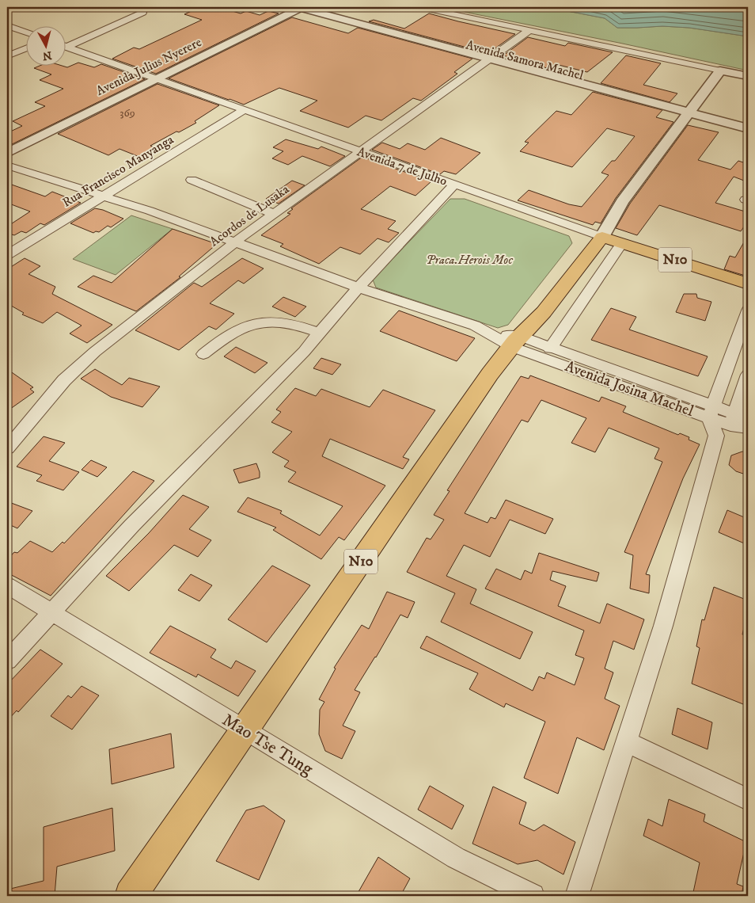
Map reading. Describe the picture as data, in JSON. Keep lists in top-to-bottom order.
{
  "streets": {
    "main road": ["Avenida 7 de Julho", "N10"],
    "street": [
      "Avenida Samora Machel",
      "Avenida Julius Nyerere",
      "Rua Francisco Manyanga",
      "Acordos de Lusaka",
      "Avenida Josina Machel",
      "Mao Tse Tung"
    ]
  },
  "crossings": [
    ["Avenida Samora Machel", "Avenida Julius Nyerere"],
    ["Avenida Samora Machel", "Acordos de Lusaka"],
    ["Avenida Julius Nyerere", "Avenida 7 de Julho"],
    ["Avenida 7 de Julho", "Rua Francisco Manyanga"],
    ["Avenida 7 de Julho", "Acordos de Lusaka"],
    ["Avenida 7 de Julho", "N10"],
    ["N10", "Avenida Josina Machel"],
    ["N10", "Mao Tse Tung"]
  ],
  "parks": ["Praca.Herois Moc"],
  "house_numbers": ["369"],
  "north": "bottom"
}
